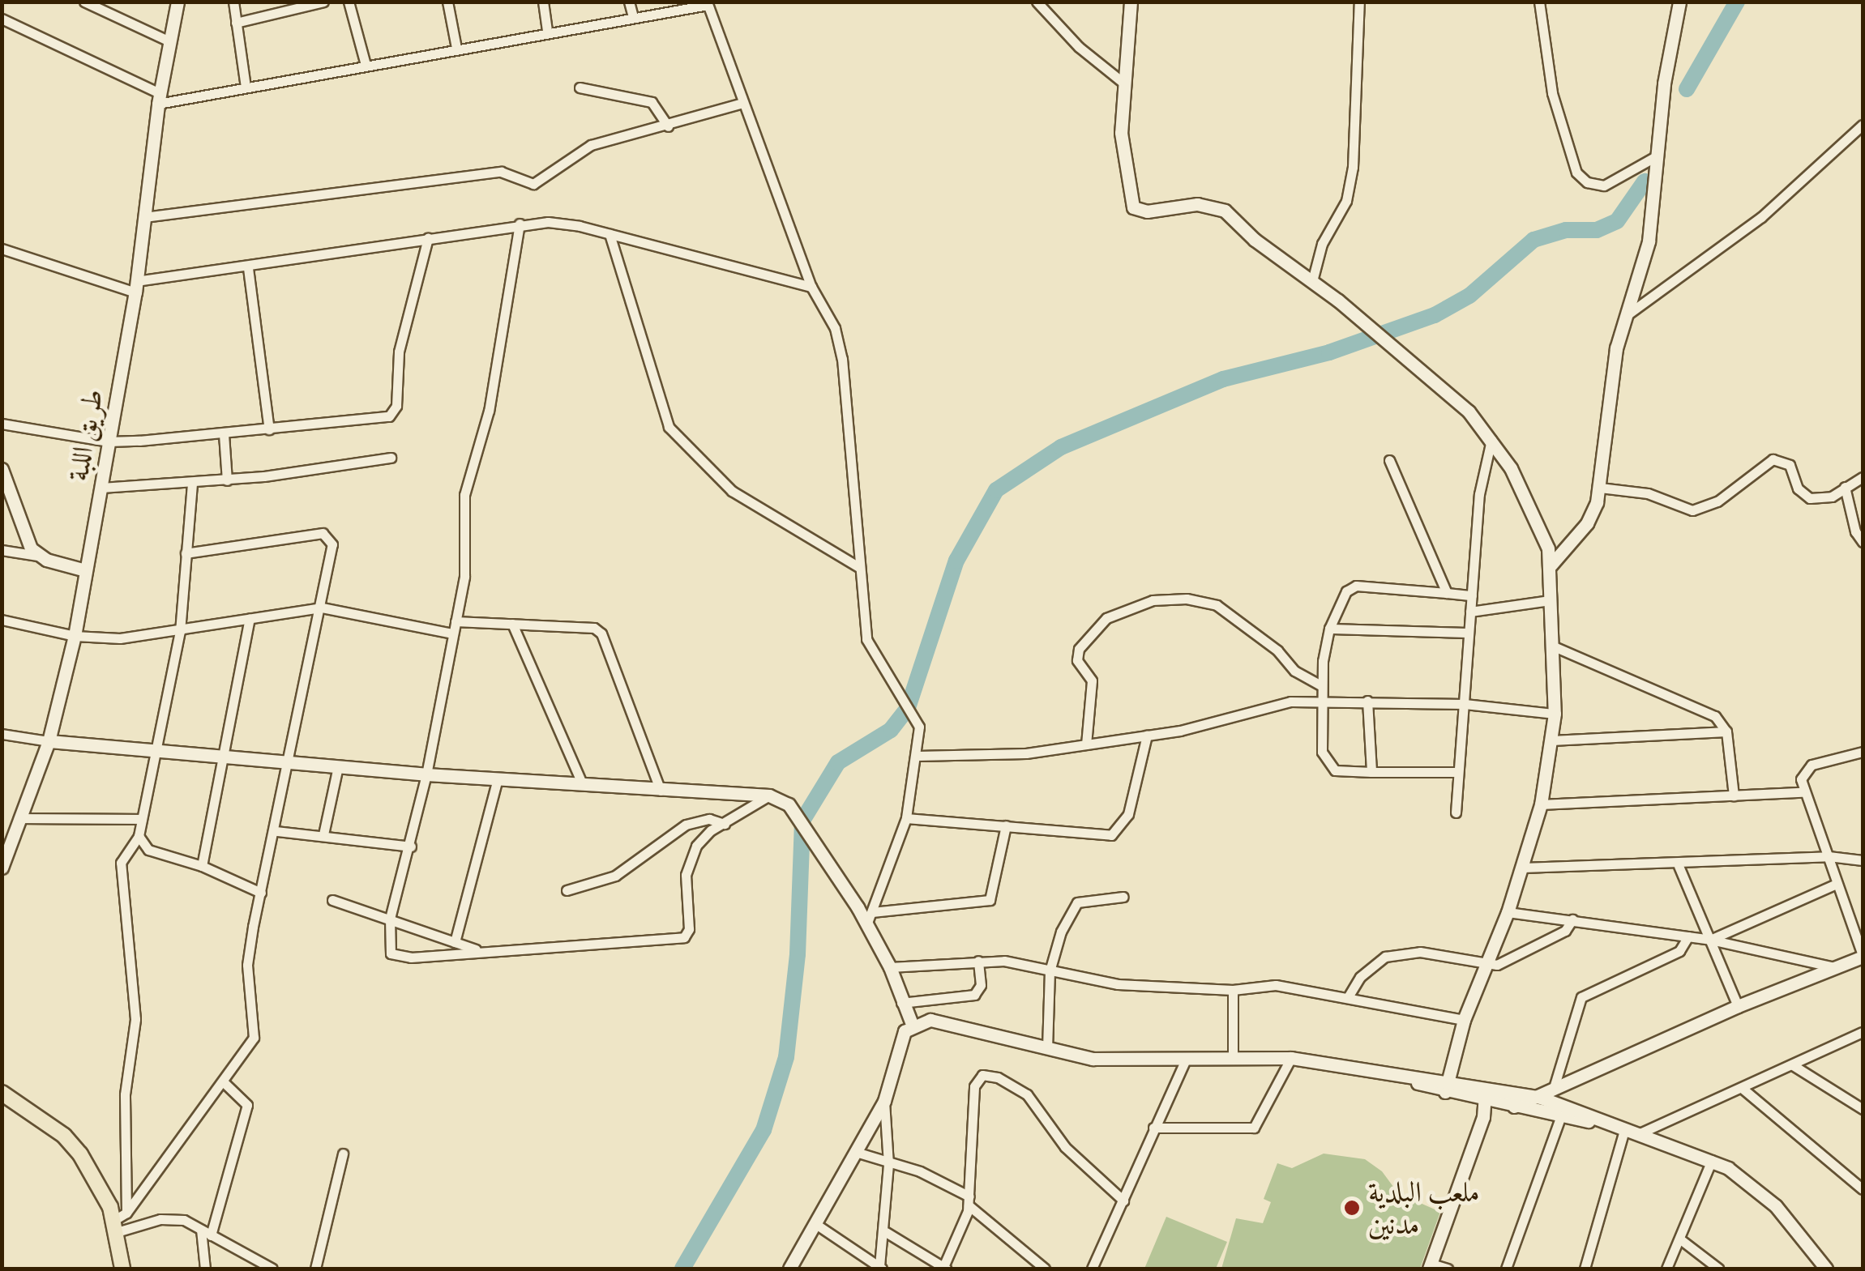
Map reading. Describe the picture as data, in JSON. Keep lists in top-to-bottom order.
{
  "streets": {
    "street": ["طريق اللبة"]
  },
  "places": ["ملعب البلدية مدنين"]
}
